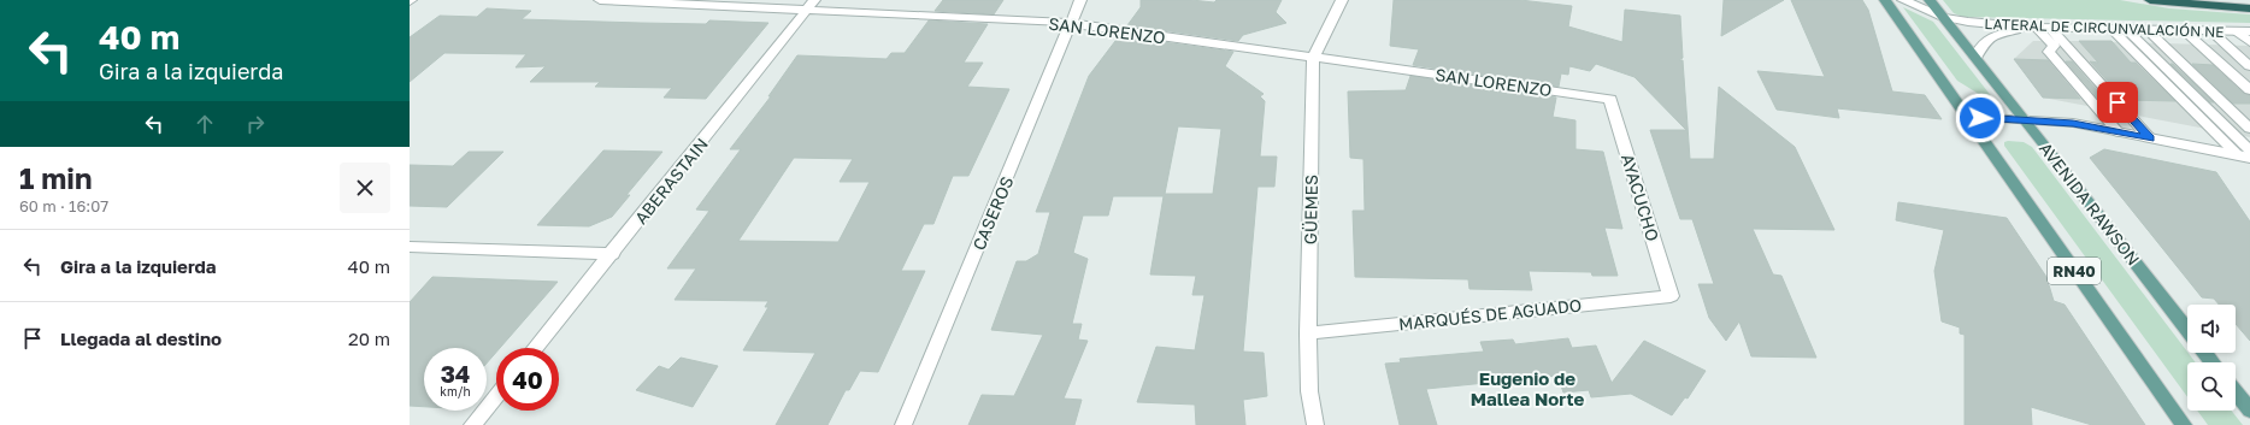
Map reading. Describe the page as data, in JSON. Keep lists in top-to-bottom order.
{
  "streets": {
    "main road": ["AVENIDA RAWSON", "RN40"],
    "street": [
      "LATERAL DE CIRCUNVALACIÓN NE",
      "SAN LORENZO",
      "ABERASTAIN",
      "AYACUCHO",
      "GÜEMES",
      "CASEROS",
      "MARQUÉS DE AGUADO"
    ]
  },
  "crossings": [
    ["LATERAL DE CIRCUNVALACIÓN NE", "AVENIDA RAWSON"],
    ["SAN LORENZO", "ABERASTAIN"],
    ["SAN LORENZO", "AYACUCHO"],
    ["SAN LORENZO", "GÜEMES"],
    ["SAN LORENZO", "CASEROS"],
    ["AYACUCHO", "MARQUÉS DE AGUADO"],
    ["GÜEMES", "MARQUÉS DE AGUADO"]
  ],
  "districts": ["Eugenio de Mallea Norte"],
  "page": {
    "turn": ["40 m", "Gira a la izquierda"],
    "heading": ["1 min", "60 m · 16:07"],
    "list": [
      {
        "name": "Gira a la izquierda",
        "value": "40 m"
      },
      {
        "name": "Llegada al destino",
        "value": "20 m"
      }
    ],
    "speed": "34 km/h",
    "limit": "40"
  }
}
